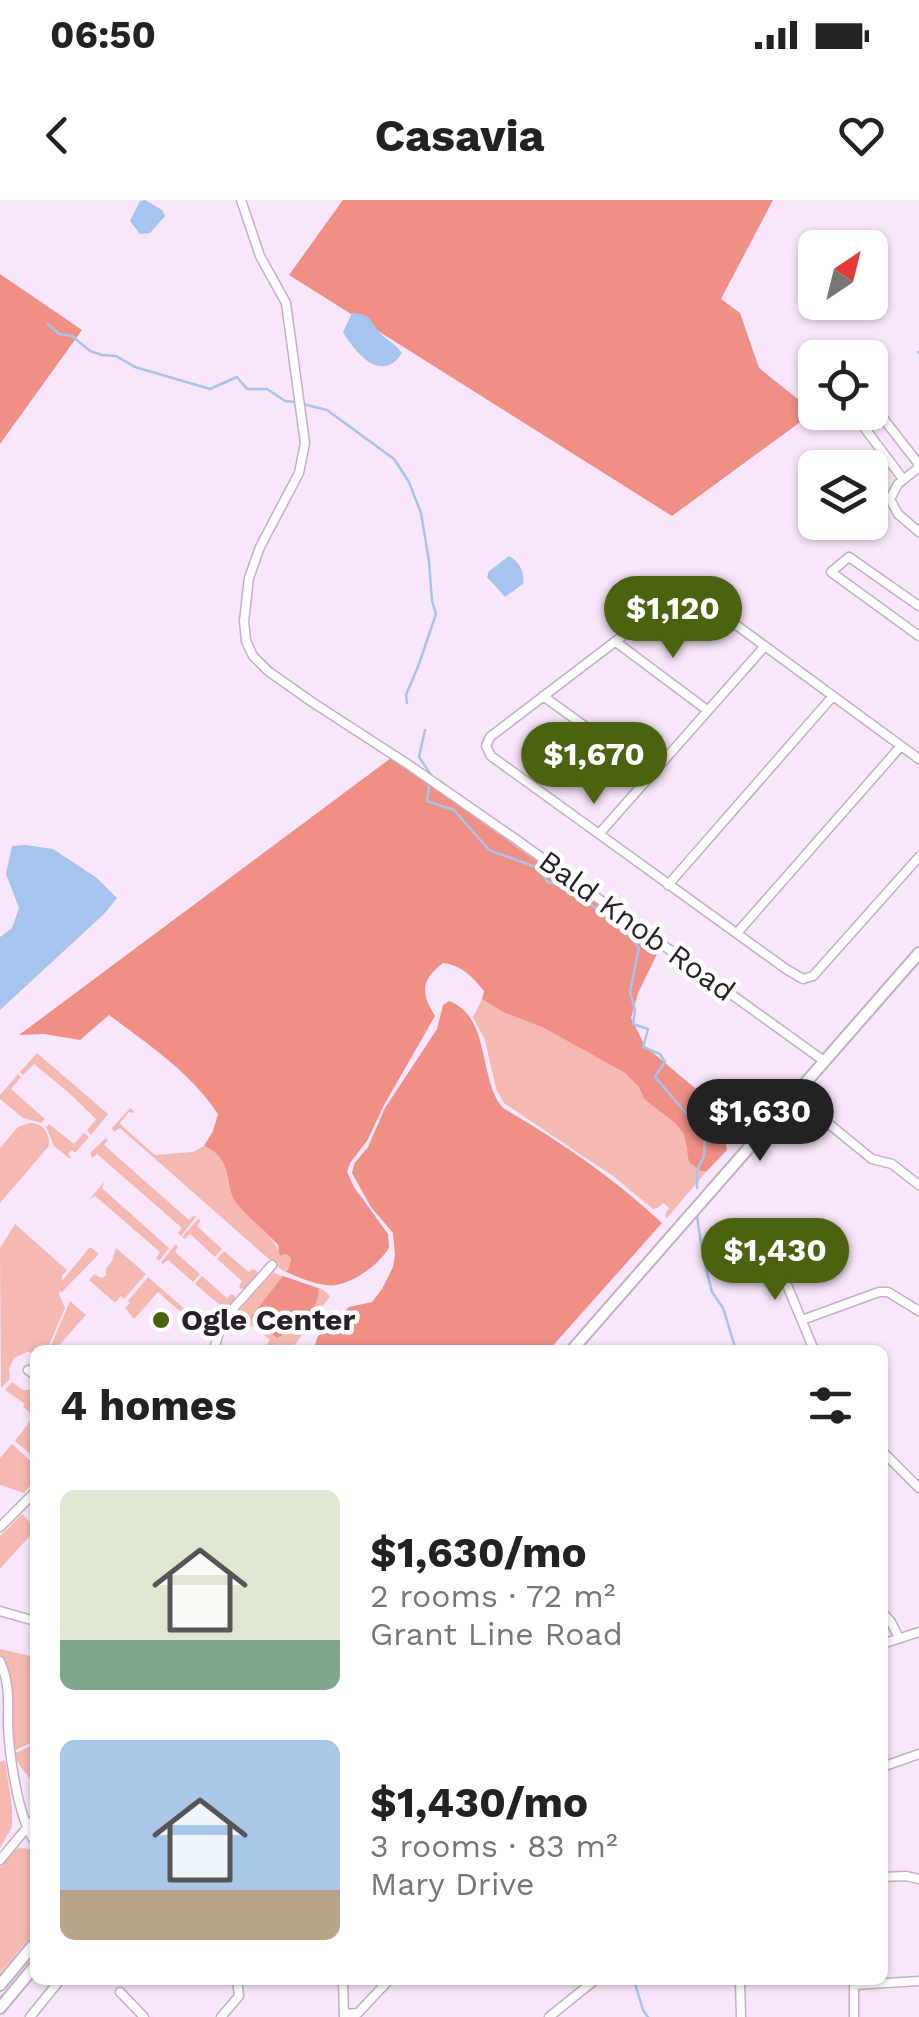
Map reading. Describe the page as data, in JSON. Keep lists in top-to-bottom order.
{
  "streets": {
    "street": ["Bald Knob Road"]
  },
  "places": ["Ogle Center"],
  "north": "top right",
  "page": {
    "status": "06:50",
    "header": "Casavia",
    "price": [
      "$1,120",
      "$1,670",
      "$1,630",
      "$1,430"
    ],
    "heading": "4 homes",
    "list": [
      {
        "name": "$1,630/mo",
        "note": "2 rooms · 72 m² · Grant Line Road"
      },
      {
        "name": "$1,430/mo",
        "note": "3 rooms · 83 m² · Mary Drive"
      }
    ]
  }
}
